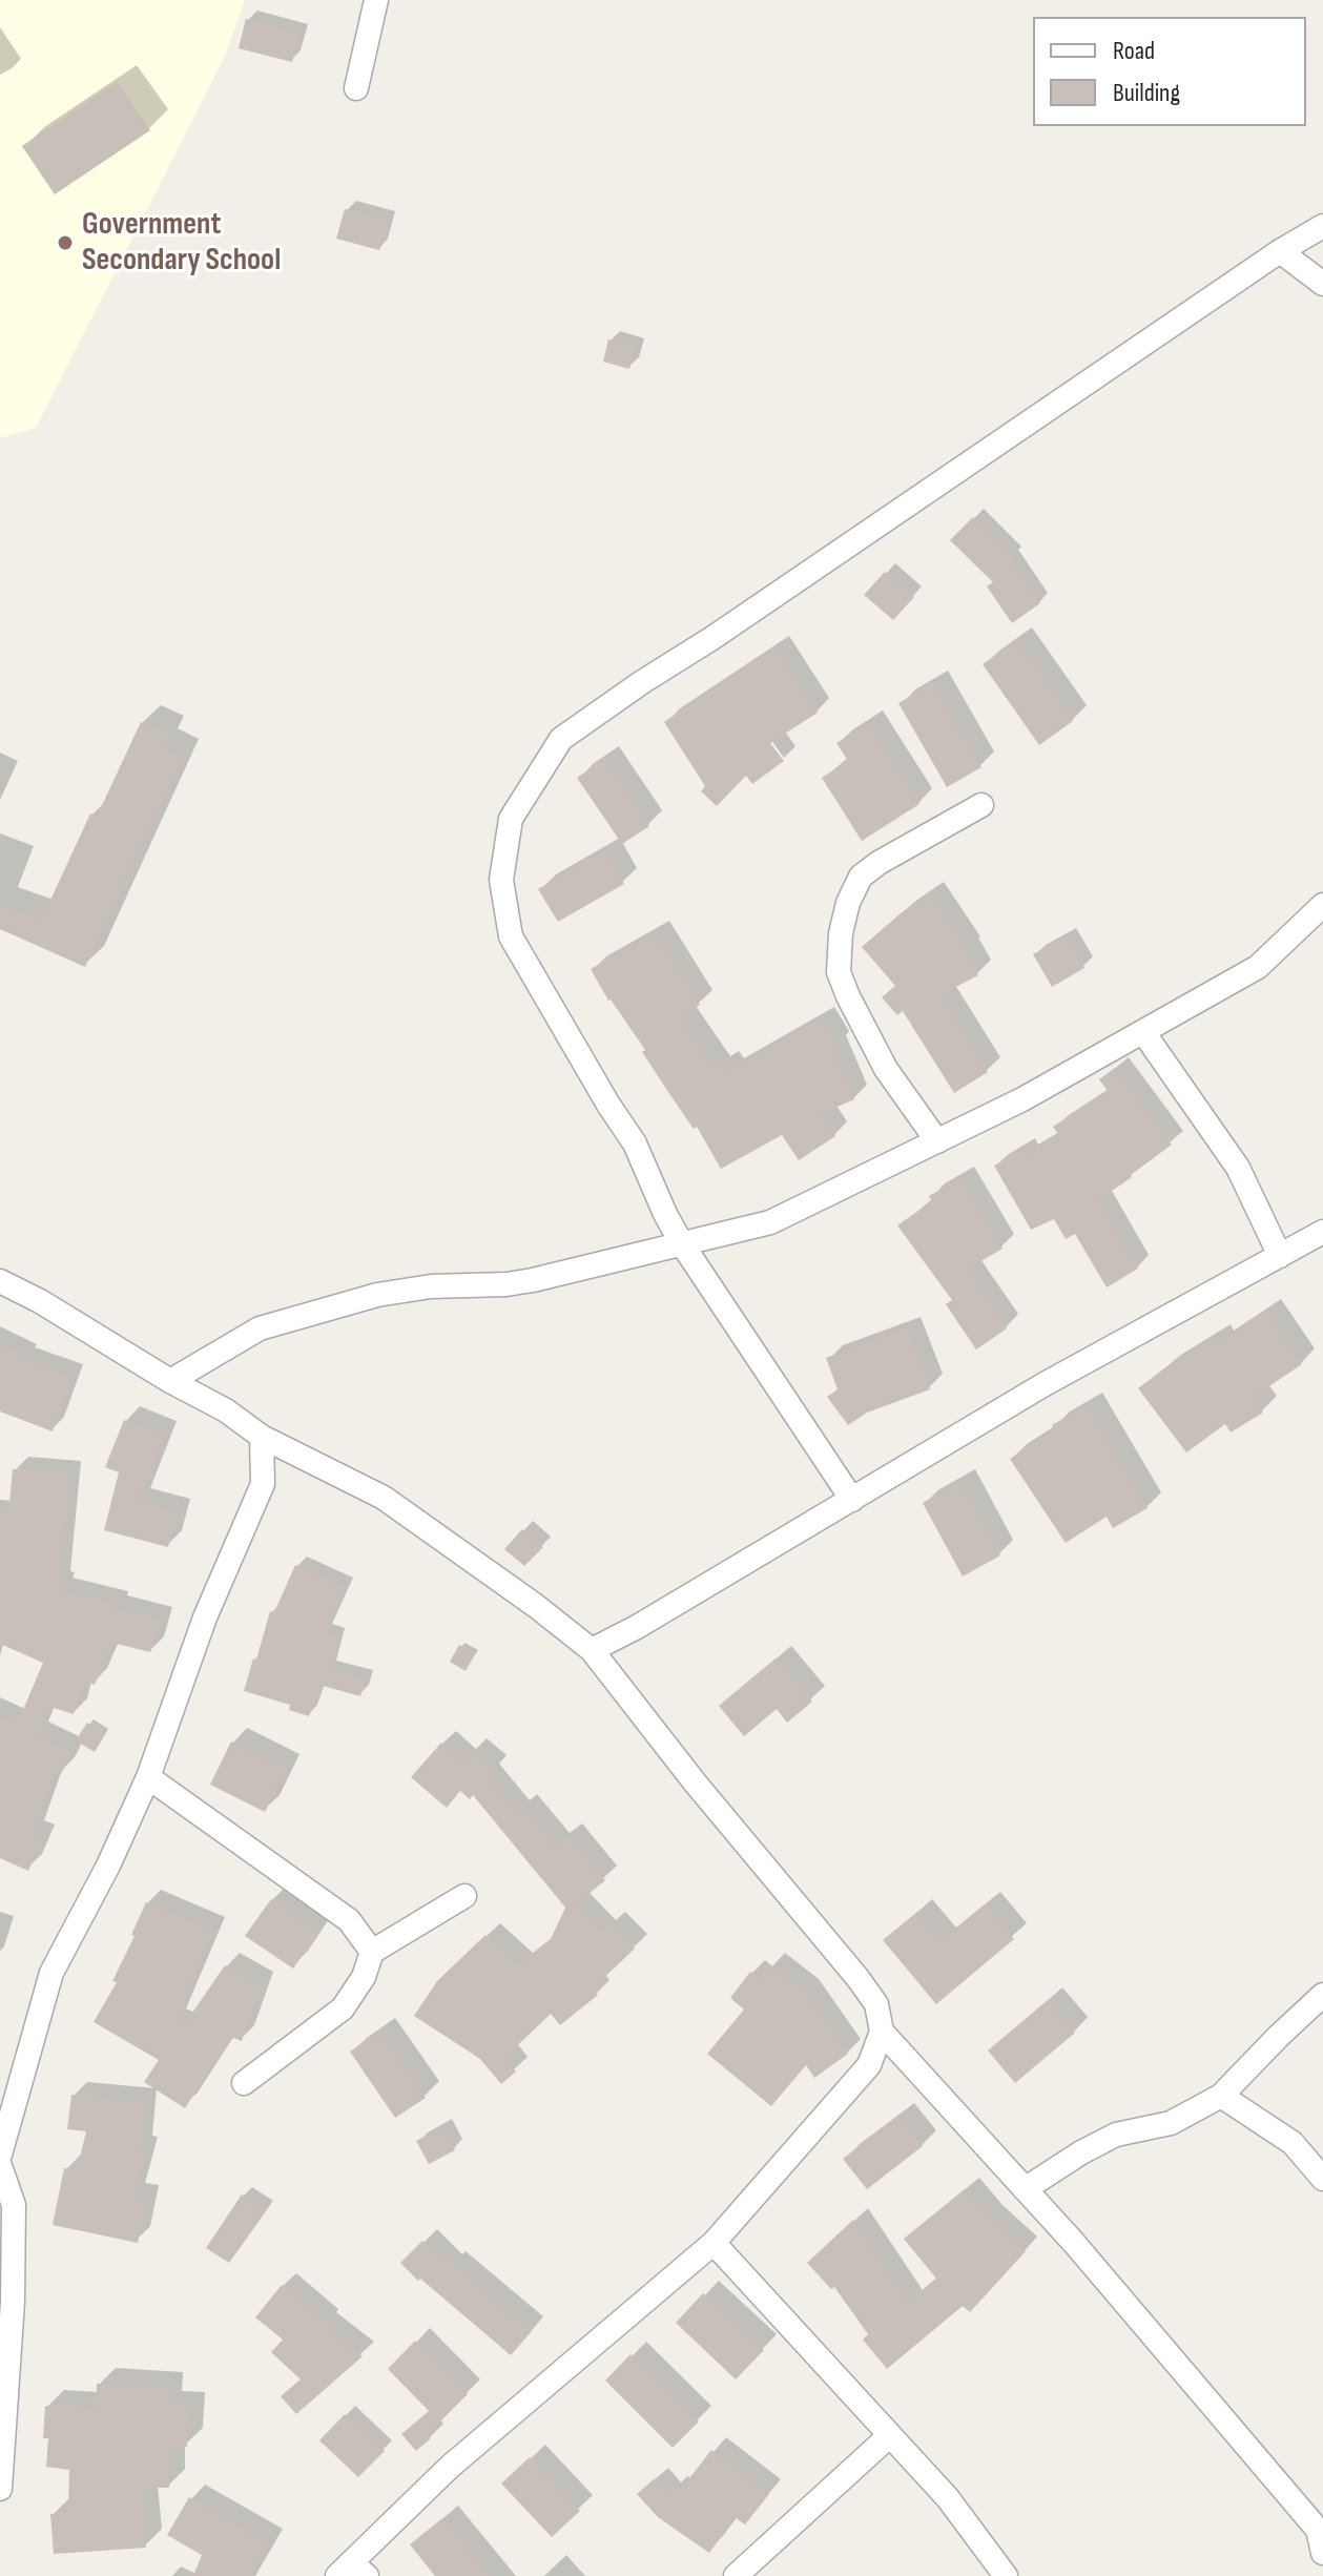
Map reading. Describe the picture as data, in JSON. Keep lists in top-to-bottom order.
{
  "places": ["Government Secondary School"],
  "legend": ["Road", "Building"]
}
